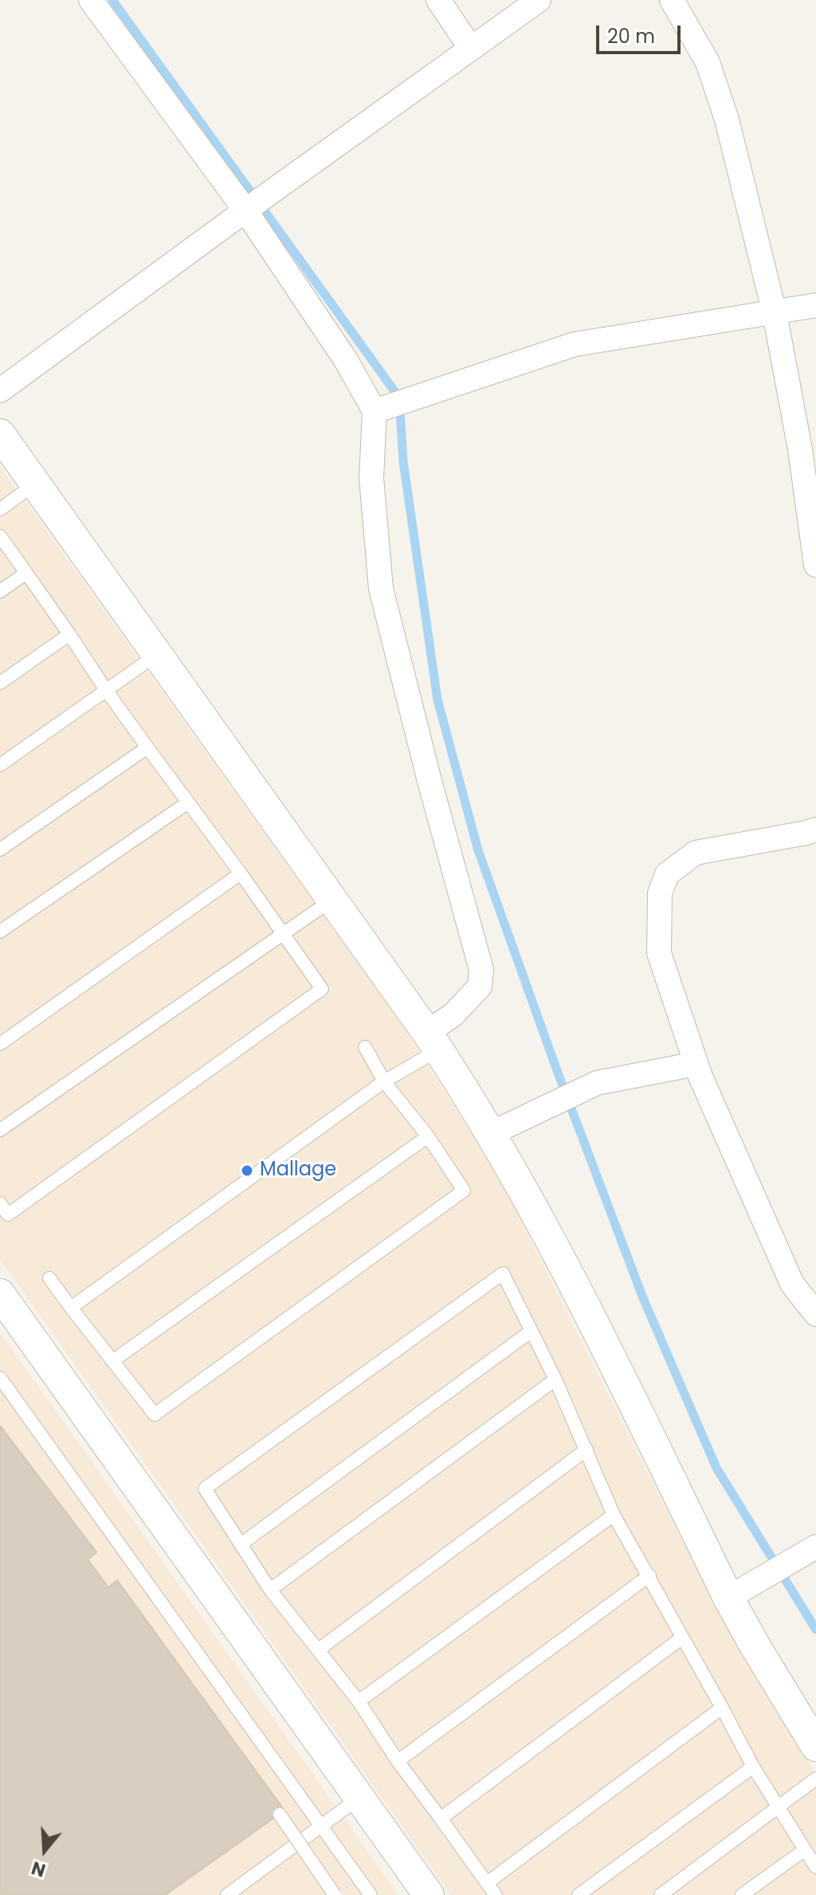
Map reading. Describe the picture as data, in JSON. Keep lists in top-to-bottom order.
{
  "places": ["Mallage"],
  "scale_bar": "20 m",
  "north": "bottom"
}
